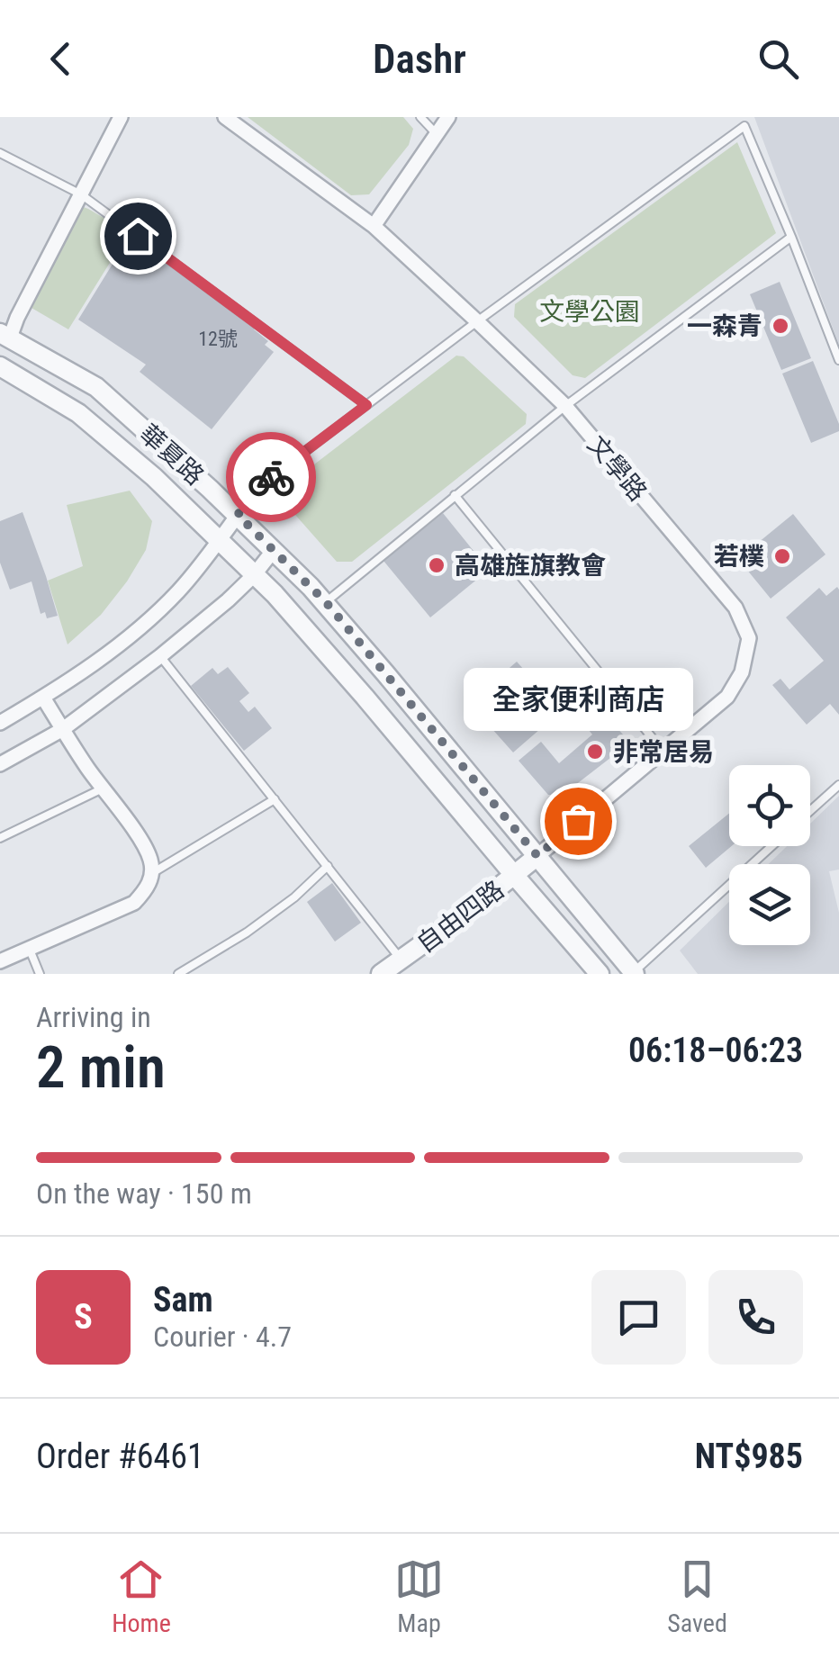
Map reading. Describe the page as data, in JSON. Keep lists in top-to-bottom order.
{
  "streets": {
    "street": ["華夏路", "文學路", "自由四路"]
  },
  "crossings": [
    ["華夏路", "文學路"],
    ["華夏路", "自由四路"],
    ["文學路", "自由四路"]
  ],
  "parks": ["文學公園"],
  "places": [
    "一森青",
    "若樸",
    "高雄旌旗教會",
    "非常居易",
    "全家便利商店"
  ],
  "house_numbers": ["12號"],
  "page": {
    "header": "Dashr",
    "bubble": "全家便利商店",
    "heading": ["2 min", "Arriving in", "06:18–06:23"],
    "panel": [
      "Sam",
      "Courier · 4.7",
      "Order #6461",
      "NT$985"
    ],
    "bar": "On the way · 150 m",
    "round": "S",
    "tabs": ["Home", "Map", "Saved"]
  }
}
